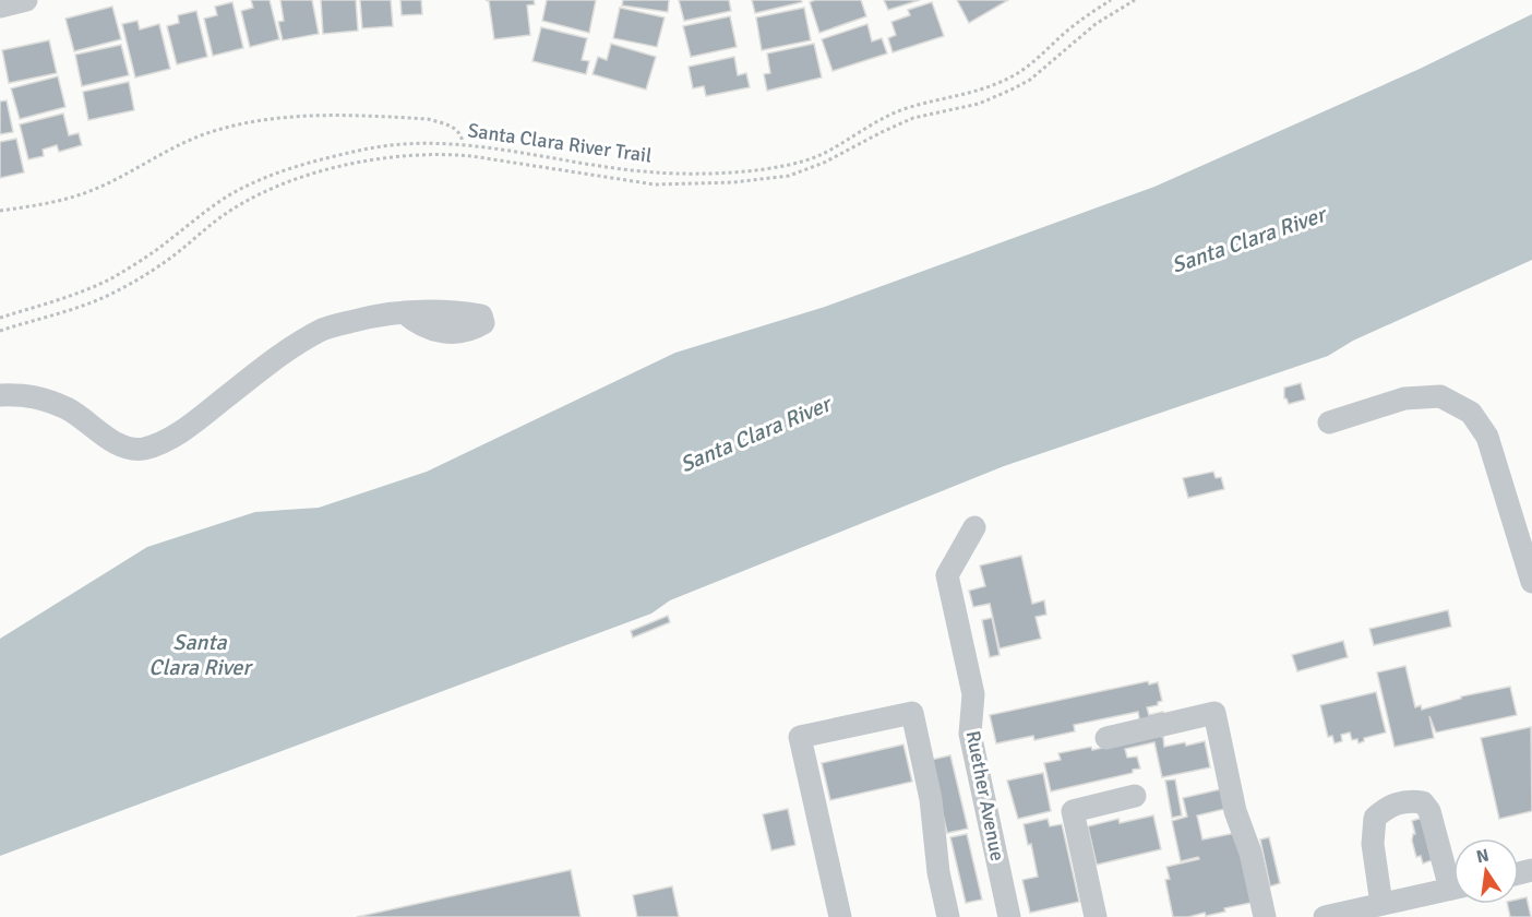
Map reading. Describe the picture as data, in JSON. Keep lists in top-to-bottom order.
{
  "streets": {
    "street": ["Ruether Avenue"],
    "path": ["Santa Clara River Trail"]
  },
  "water": ["Santa Clara River"],
  "north": "top"
}
